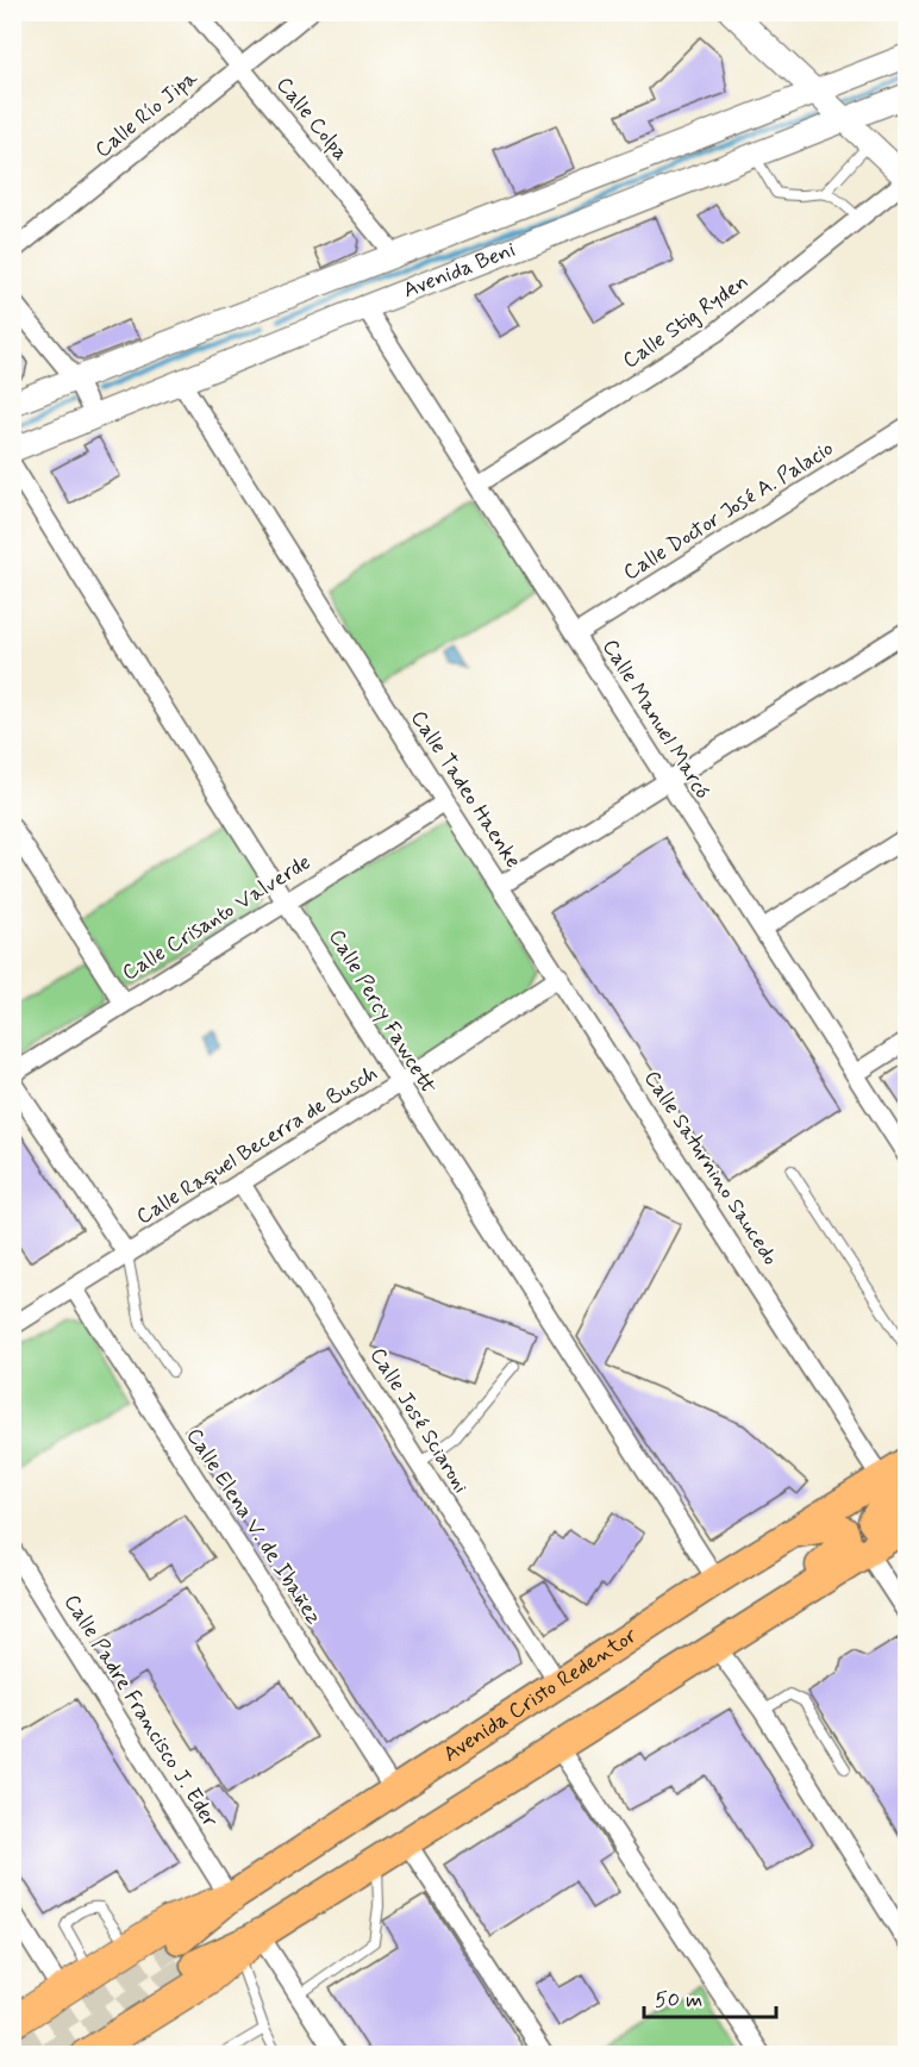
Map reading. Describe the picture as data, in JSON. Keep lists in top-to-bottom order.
{
  "streets": {
    "main road": ["Avenida Cristo Redentor"],
    "street": [
      "Calle Río Jipa",
      "Calle Colpa",
      "Avenida Beni",
      "Calle Stig Ryden",
      "Calle Doctor José A. Palacio",
      "Calle Manuel Marcó",
      "Calle Tadeo Haenke",
      "Calle Crisanto Valverde",
      "Calle Percy Fawcett",
      "Calle Raquel Becerra de Busch",
      "Calle Saturnino Saucedo",
      "Calle José Sciaroni",
      "Calle Elena V. de Ibañez",
      "Calle Padre Francisco J. Eder"
    ]
  },
  "crossings": [
    ["Calle Río Jipa", "Calle Colpa"],
    ["Calle Colpa", "Avenida Beni"],
    ["Avenida Beni", "Calle Manuel Marcó"],
    ["Avenida Beni", "Calle Tadeo Haenke"],
    ["Calle Stig Ryden", "Calle Manuel Marcó"],
    ["Calle Doctor José A. Palacio", "Calle Manuel Marcó"],
    ["Calle Manuel Marcó", "Calle Tadeo Haenke"],
    ["Calle Tadeo Haenke", "Calle Crisanto Valverde"],
    ["Calle Tadeo Haenke", "Calle Saturnino Saucedo"],
    ["Calle Crisanto Valverde", "Calle Percy Fawcett"],
    ["Calle Percy Fawcett", "Calle Raquel Becerra de Busch"],
    ["Calle Percy Fawcett", "Avenida Cristo Redentor"],
    ["Calle Raquel Becerra de Busch", "Calle Saturnino Saucedo"],
    ["Calle Raquel Becerra de Busch", "Calle José Sciaroni"],
    ["Calle Raquel Becerra de Busch", "Calle Elena V. de Ibañez"],
    ["Calle Saturnino Saucedo", "Avenida Cristo Redentor"],
    ["Calle José Sciaroni", "Avenida Cristo Redentor"],
    ["Calle Elena V. de Ibañez", "Avenida Cristo Redentor"],
    ["Avenida Cristo Redentor", "Calle Padre Francisco J. Eder"]
  ],
  "scale_bar": "50 m"
}
